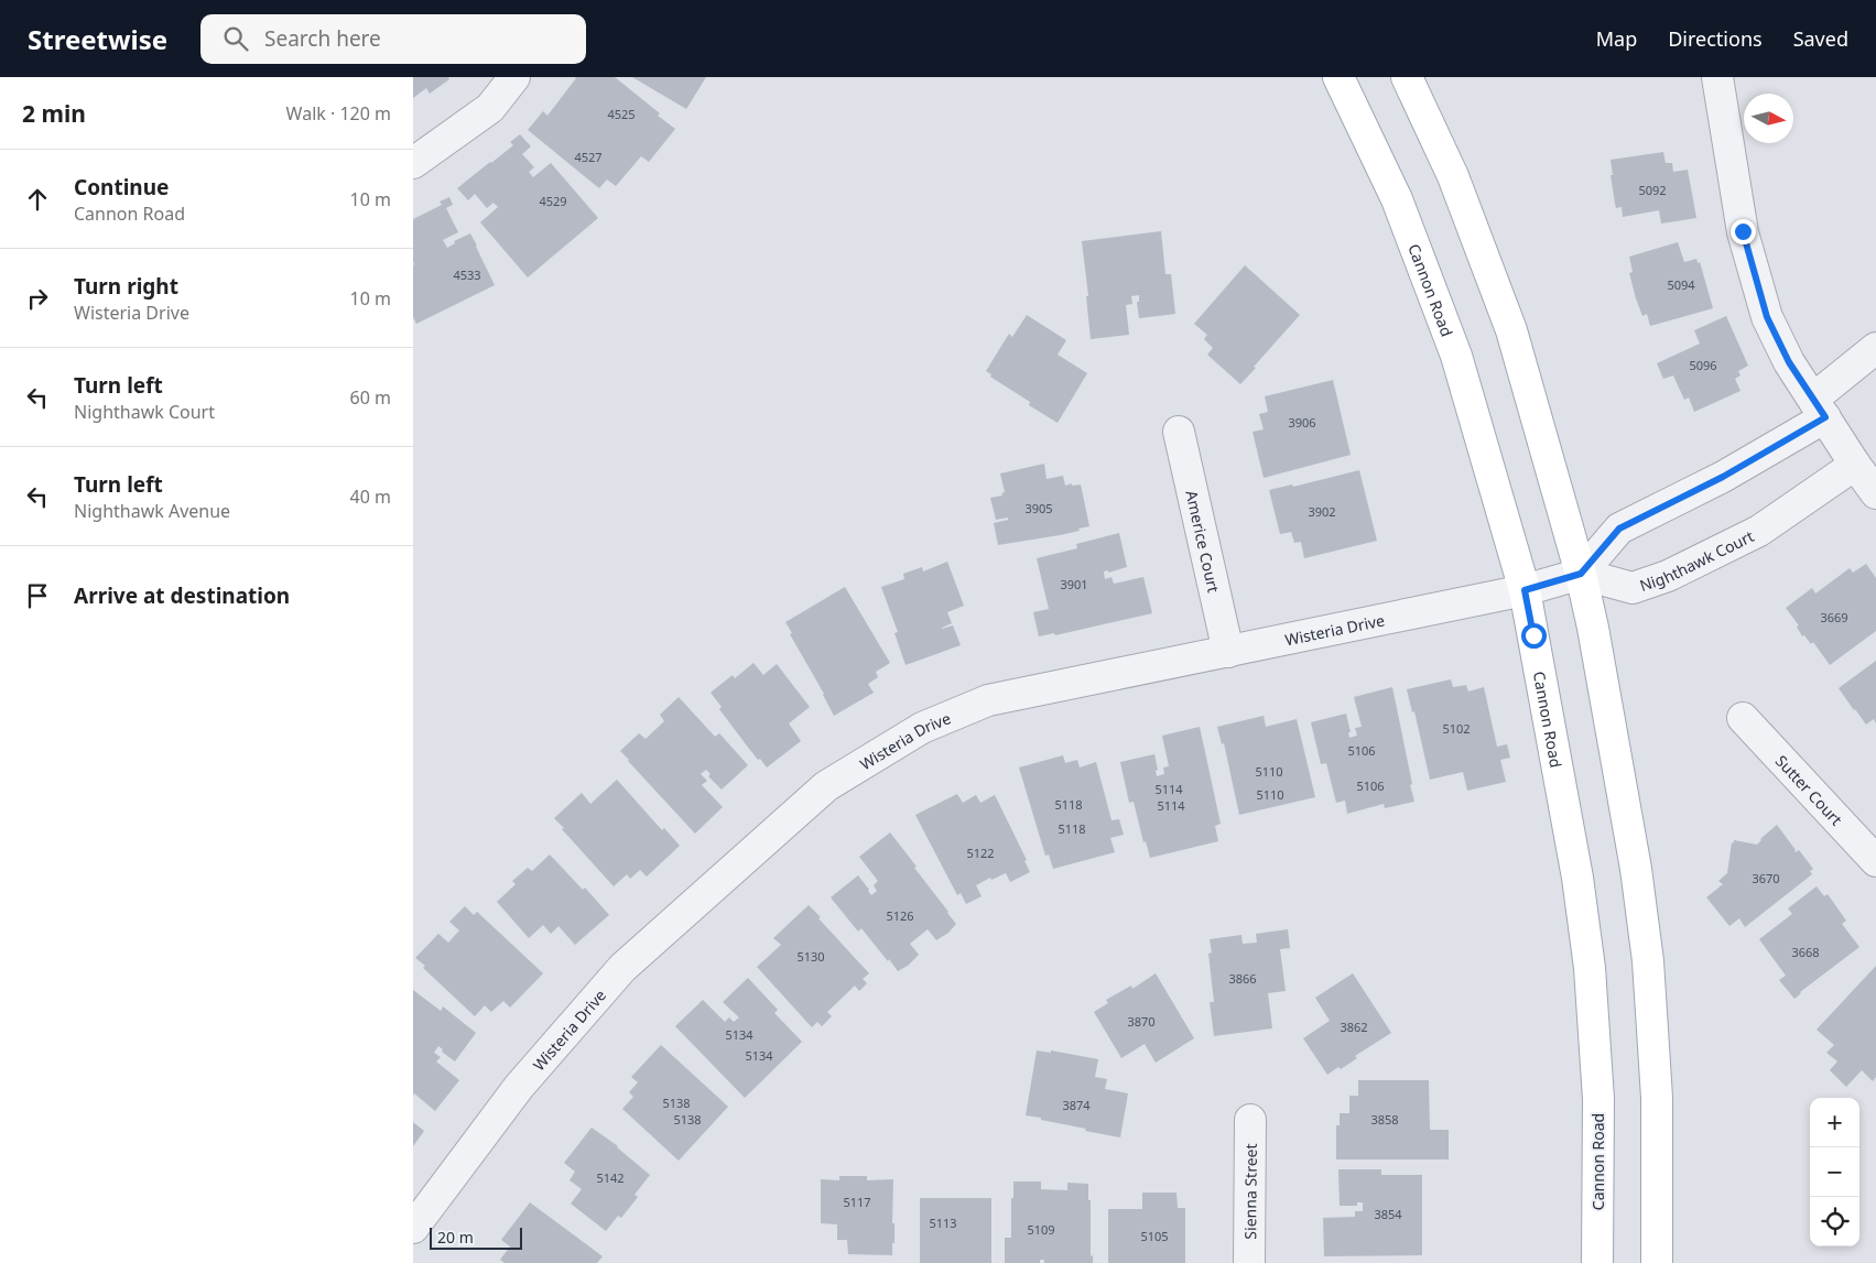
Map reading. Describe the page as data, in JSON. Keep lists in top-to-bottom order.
{
  "streets": {
    "main road": ["Cannon Road"],
    "street": [
      "Americe Court",
      "Nighthawk Court",
      "Wisteria Drive",
      "Sutter Court",
      "Sienna Street"
    ]
  },
  "crossings": [
    ["Cannon Road", "Wisteria Drive"],
    ["Americe Court", "Wisteria Drive"],
    ["Nighthawk Court", "Wisteria Drive"]
  ],
  "house_numbers": [
    "4525",
    "4527",
    "5092",
    "4529",
    "4533",
    "5094",
    "5096",
    "3906",
    "3905",
    "3902",
    "3901",
    "3669",
    "5102",
    "5106",
    "5110",
    "5106",
    "5114",
    "5110",
    "5118",
    "5114",
    "5118",
    "5122",
    "3670",
    "5126",
    "3668",
    "5130",
    "3866",
    "3870",
    "3862",
    "5134",
    "5134",
    "5138",
    "3874",
    "5138",
    "3858",
    "5142",
    "5117",
    "3854",
    "5113",
    "5109",
    "5105"
  ],
  "scale_bar": "20 m",
  "north": "right",
  "page": {
    "header": "Streetwise",
    "search": "Search here",
    "nav": ["Map", "Directions", "Saved"],
    "heading": ["2 min", "Walk · 120 m"],
    "list": [
      ["Continue", "Cannon Road", "10 m"],
      ["Turn right", "Wisteria Drive", "10 m"],
      ["Turn left", "Nighthawk Court", "60 m"],
      ["Turn left", "Nighthawk Avenue", "40 m"],
      "Arrive at destination"
    ],
    "map_buttons": ["+", "−"],
    "scale": "20 m"
  }
}
